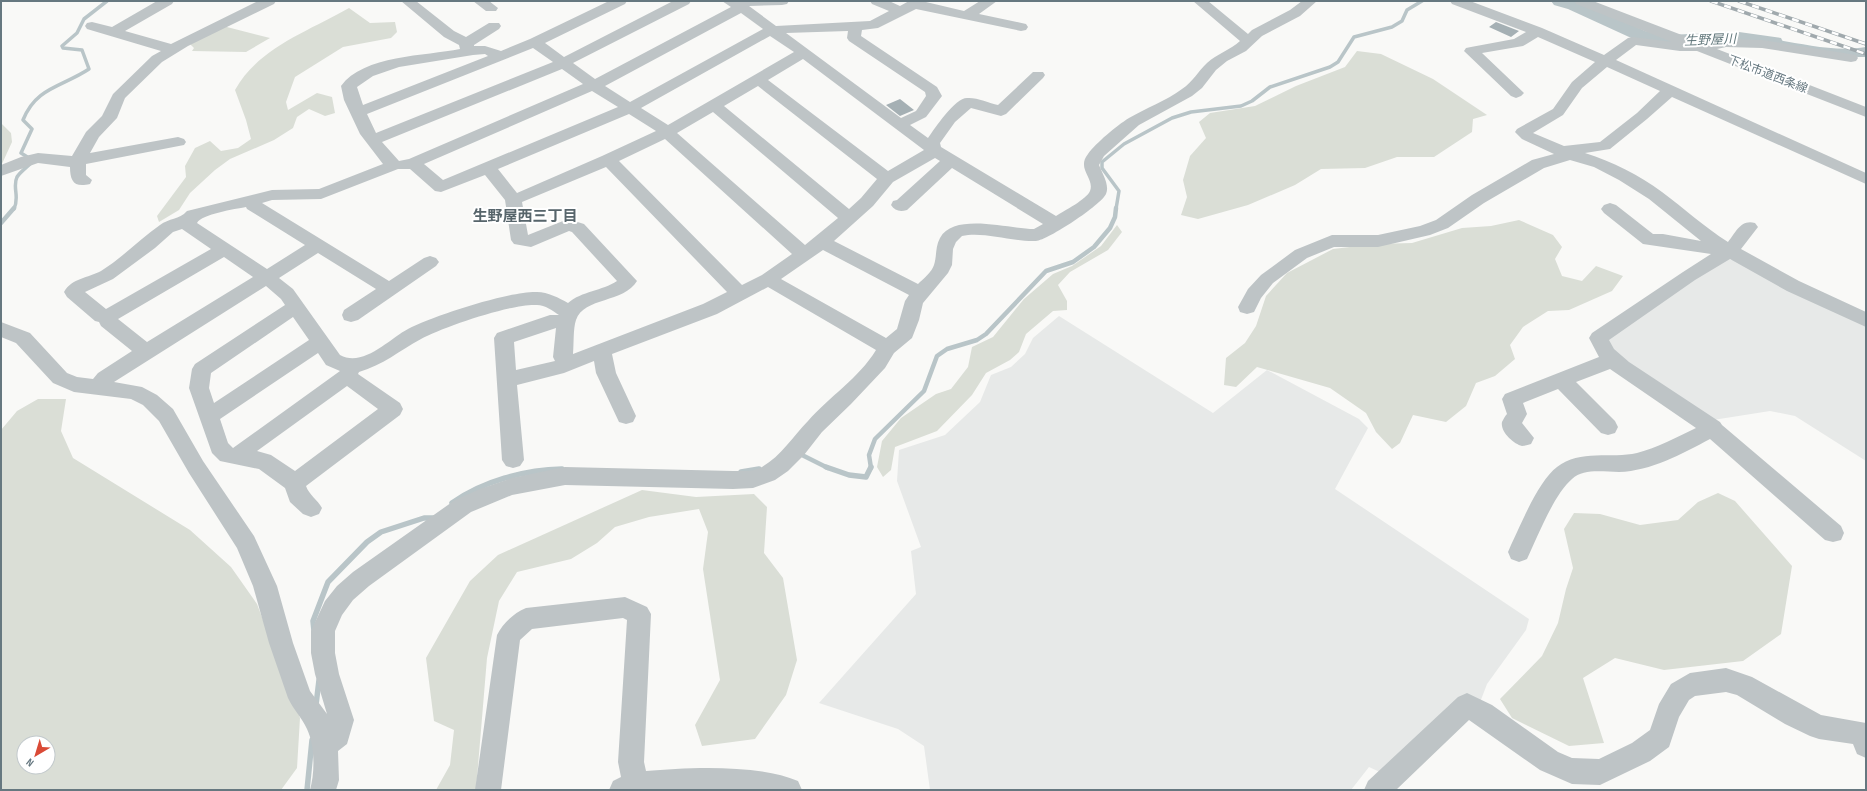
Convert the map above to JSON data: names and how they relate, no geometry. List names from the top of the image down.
{
  "streets": {
    "street": ["下松市道西条線"]
  },
  "districts": ["生野屋西三丁目"],
  "water": ["生野屋川"],
  "north": "bottom left"
}
